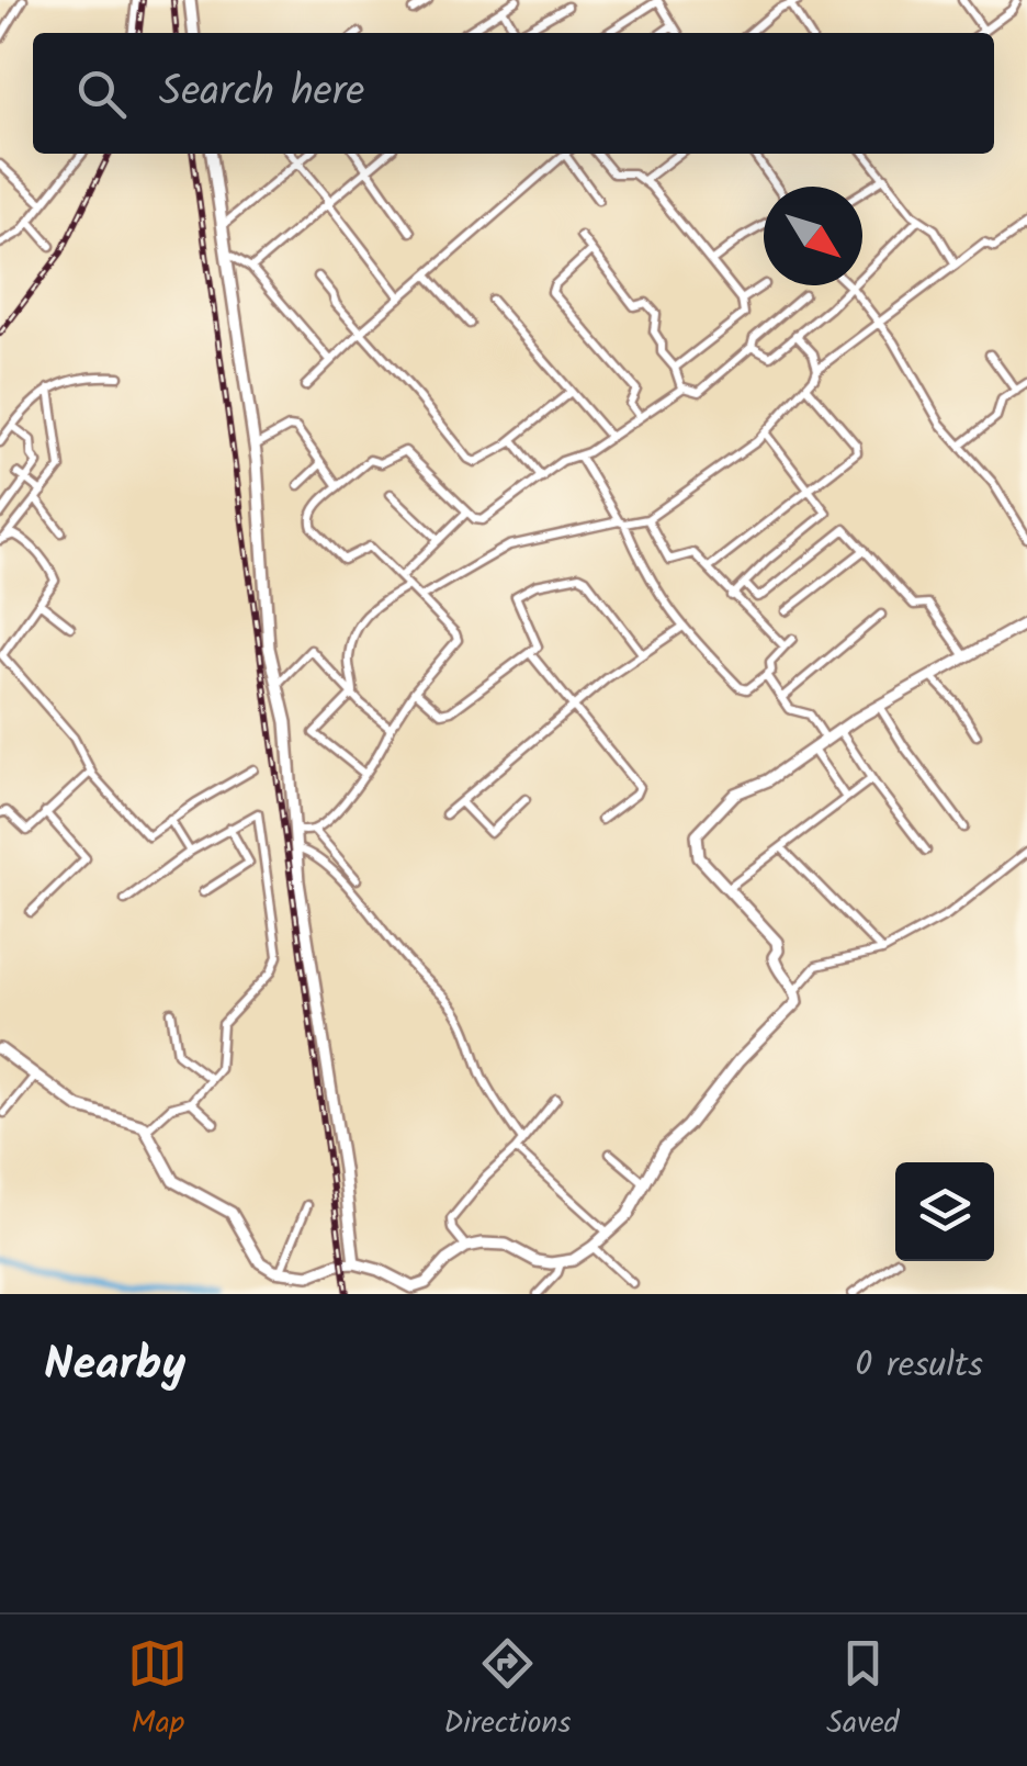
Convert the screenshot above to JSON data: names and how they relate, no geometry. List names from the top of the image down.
{
  "north": "bottom right",
  "page": {
    "search": "Search here",
    "heading": ["Nearby", "0 results"],
    "nav": ["Map", "Directions", "Saved"]
  }
}
